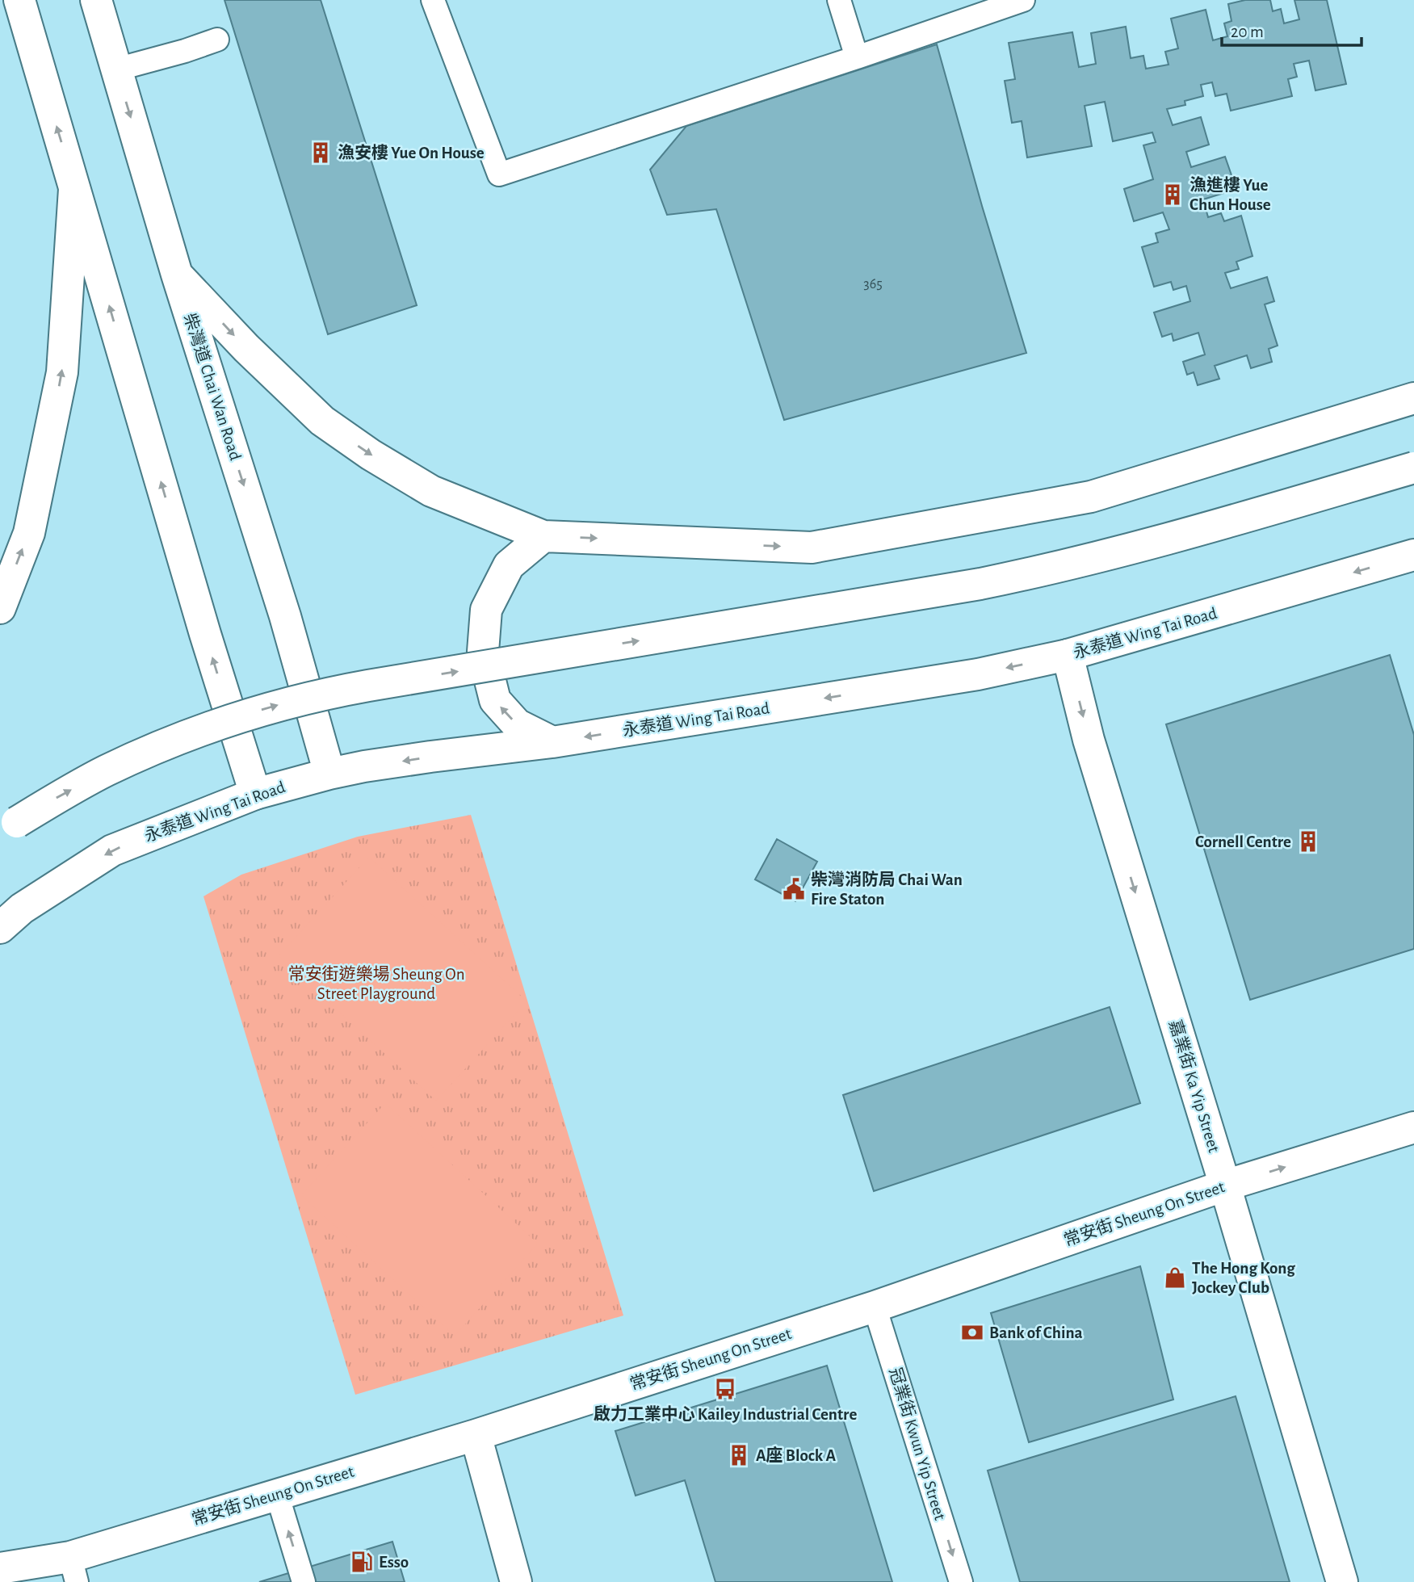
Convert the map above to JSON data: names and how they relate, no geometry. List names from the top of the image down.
{
  "streets": {
    "main road": [
      "柴灣道 Chai Wan Road",
      "永泰道 Wing Tai Road",
      "嘉業街 Ka Yip Street",
      "常安街 Sheung On Street"
    ],
    "lane": ["冠業街 Kwun Yip Street"]
  },
  "crossings": [
    ["柴灣道 Chai Wan Road", "永泰道 Wing Tai Road"],
    ["永泰道 Wing Tai Road", "嘉業街 Ka Yip Street"],
    ["嘉業街 Ka Yip Street", "常安街 Sheung On Street"],
    ["常安街 Sheung On Street", "冠業街 Kwun Yip Street"]
  ],
  "one_way": ["嘉業街 Ka Yip Street", "冠業街 Kwun Yip Street"],
  "parks": ["常安街遊樂場 Sheung On Street Playground"],
  "places": {
    "building": [
      "漁安樓 Yue On House",
      "漁進樓 Yue Chun House",
      "Cornell Centre",
      "A座 Block A"
    ],
    "public building": ["柴灣消防局 Chai Wan Fire Staton"],
    "shop": ["The Hong Kong Jockey Club"],
    "bank": ["Bank of China"],
    "bus stop": ["啟力工業中心 Kailey Industrial Centre"],
    "fuel station": ["Esso"]
  },
  "house_numbers": ["365"],
  "scale_bar": "20 m"
}
